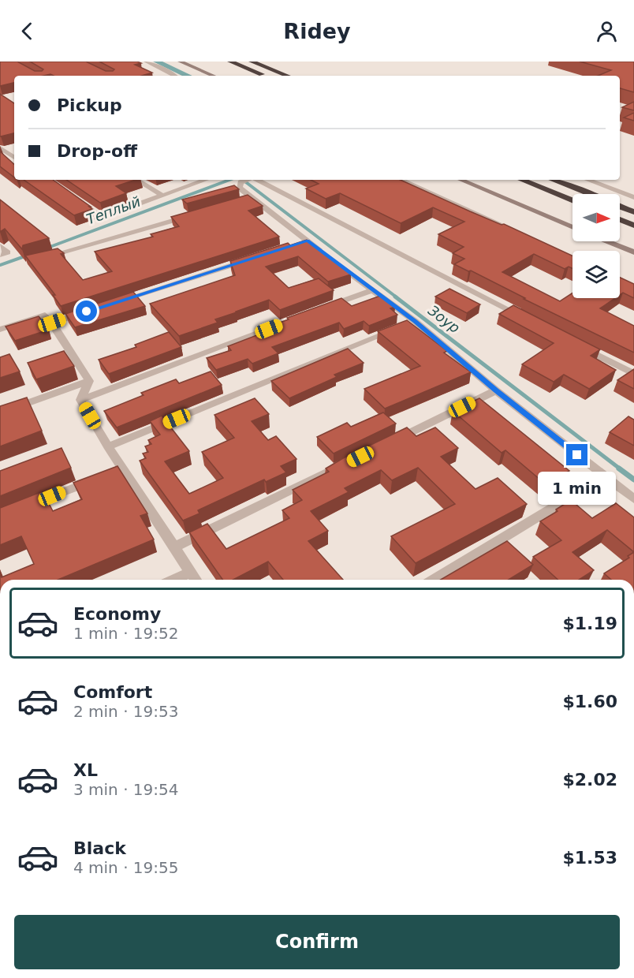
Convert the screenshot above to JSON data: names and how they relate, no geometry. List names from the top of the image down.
{
  "water": ["Теплый", "Зоур"],
  "north": "right",
  "page": {
    "header": "Ridey",
    "banner": ["Pickup", "Drop-off"],
    "bubble": "1 min",
    "list": [
      {
        "name": "Economy",
        "note": "1 min · 19:52",
        "value": "$1.19"
      },
      {
        "name": "Comfort",
        "note": "2 min · 19:53",
        "value": "$1.60"
      },
      {
        "name": "XL",
        "note": "3 min · 19:54",
        "value": "$2.02"
      },
      {
        "name": "Black",
        "note": "4 min · 19:55",
        "value": "$1.53"
      }
    ],
    "buttons": "Confirm"
  }
}
